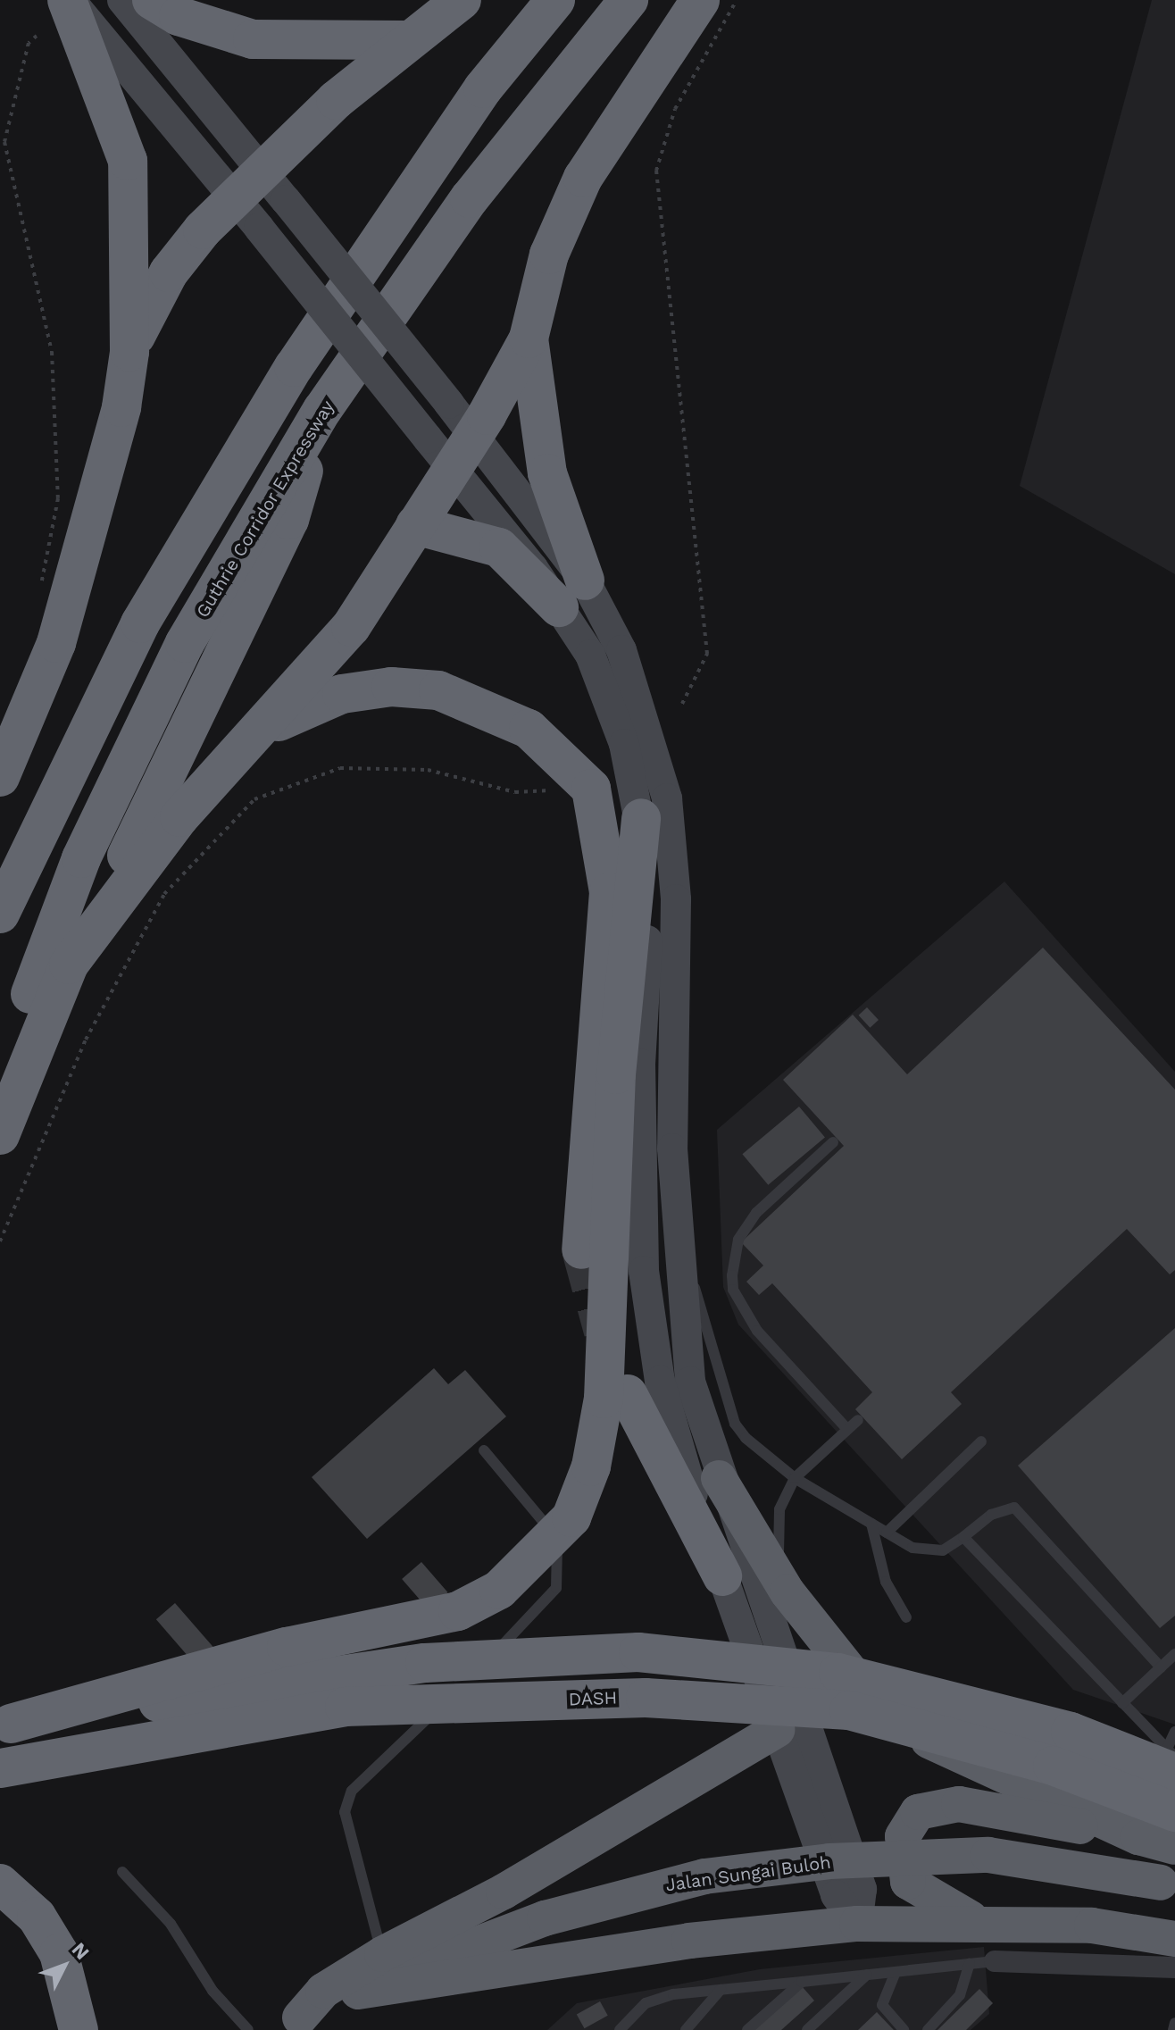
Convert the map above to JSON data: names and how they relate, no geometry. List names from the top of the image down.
{
  "streets": {
    "highway": ["Guthrie Corridor Expressway", "DASH", "Jalan Sungai Buloh"]
  },
  "north": "top right"
}
